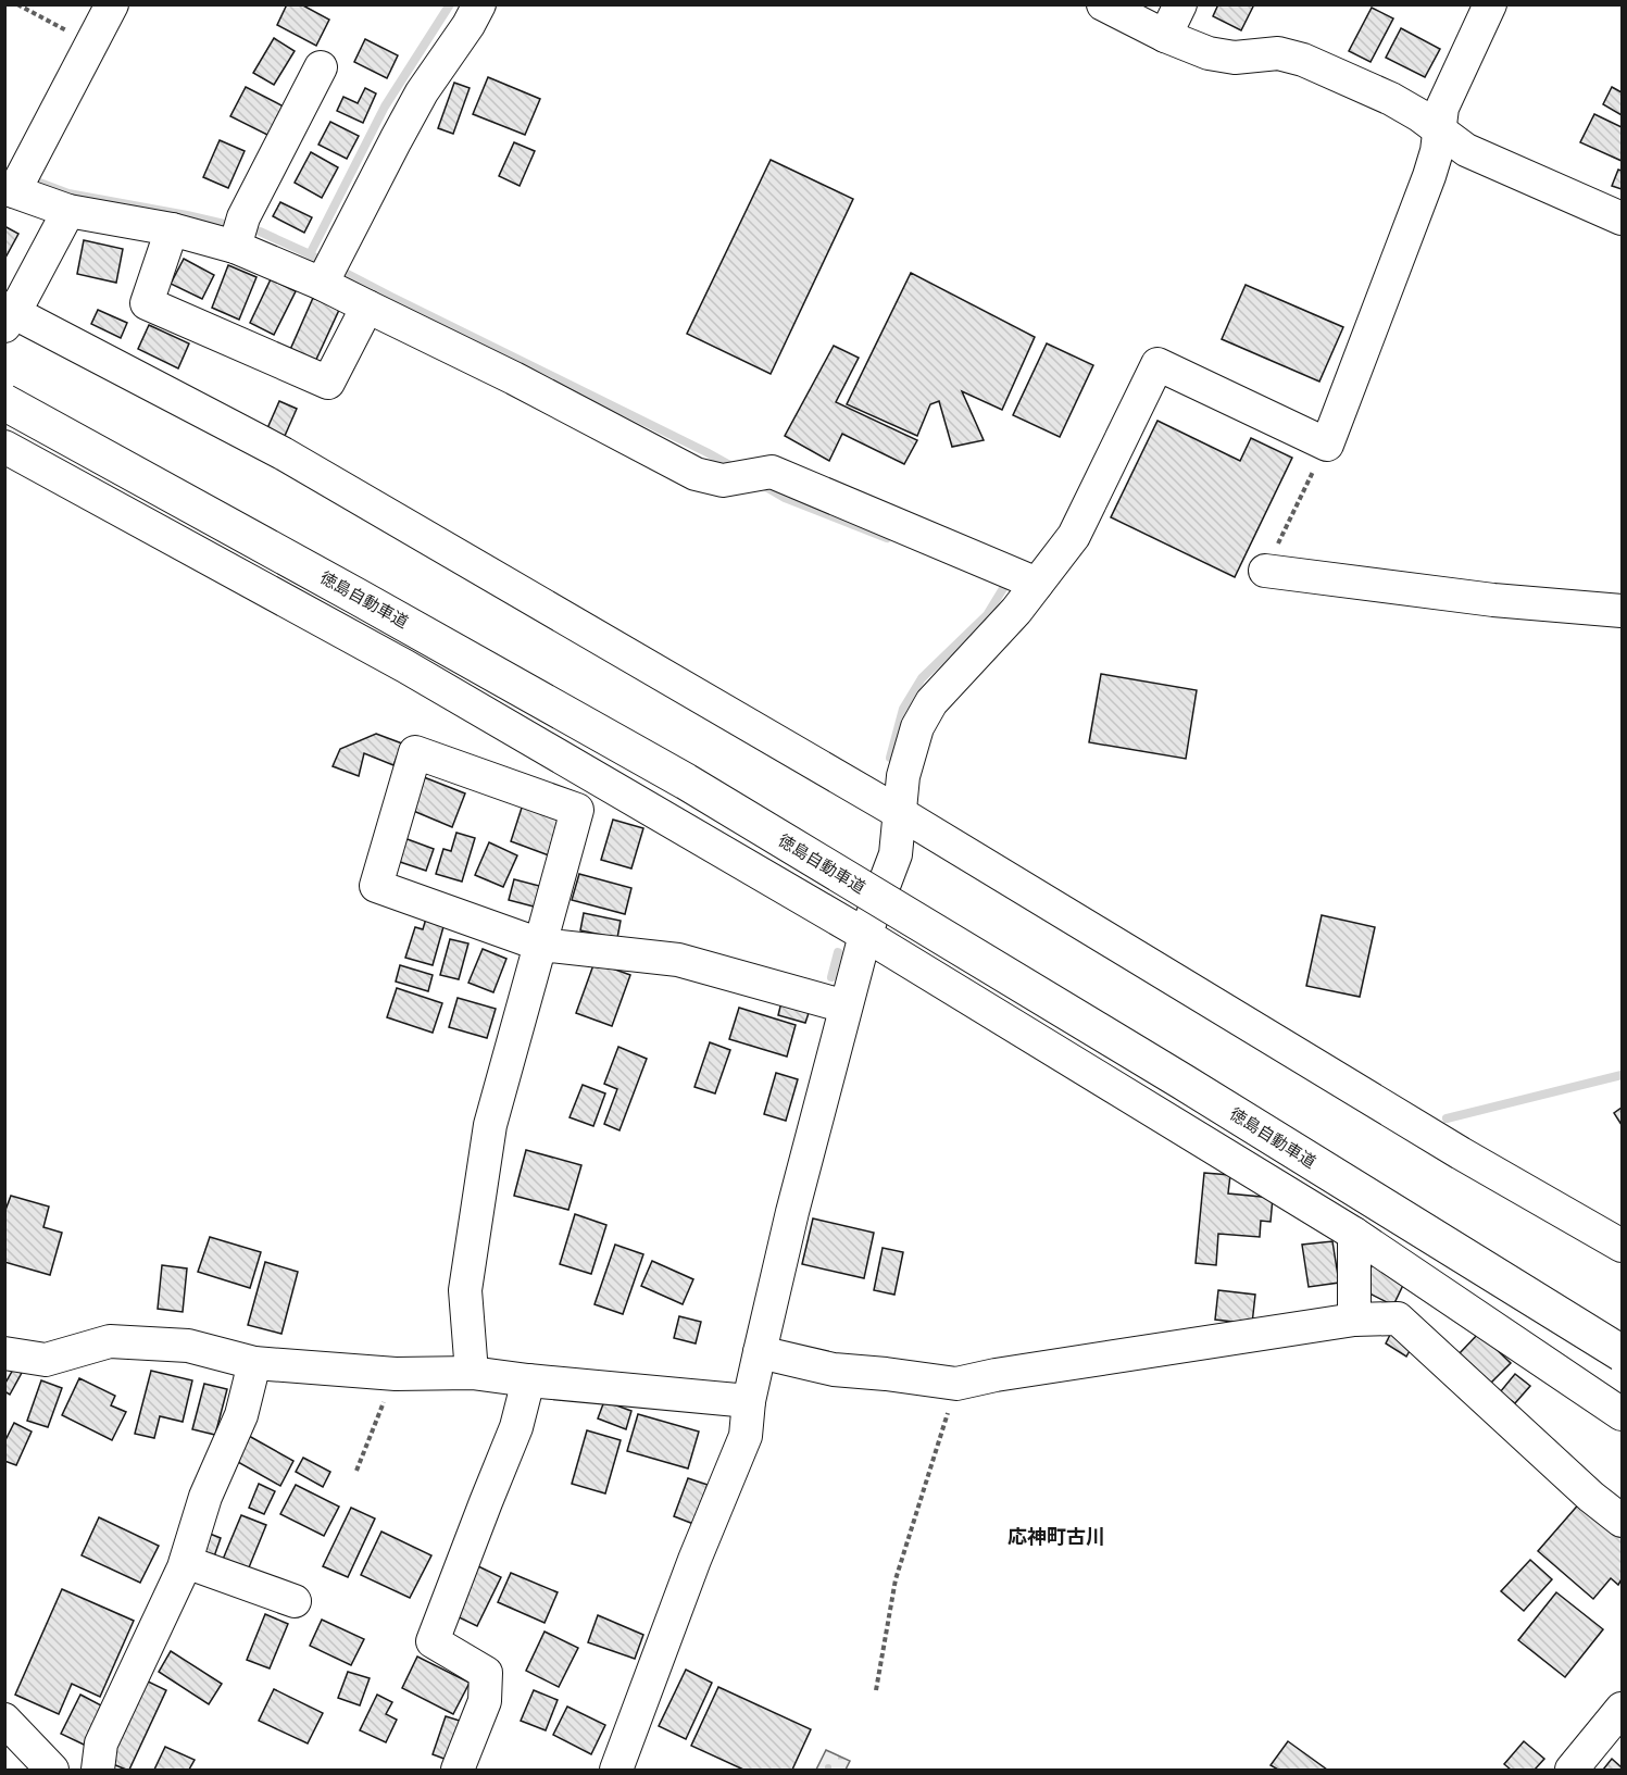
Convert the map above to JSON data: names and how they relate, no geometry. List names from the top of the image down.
{
  "streets": {
    "highway": ["徳島自動車道"]
  },
  "districts": ["応神町古川"]
}
